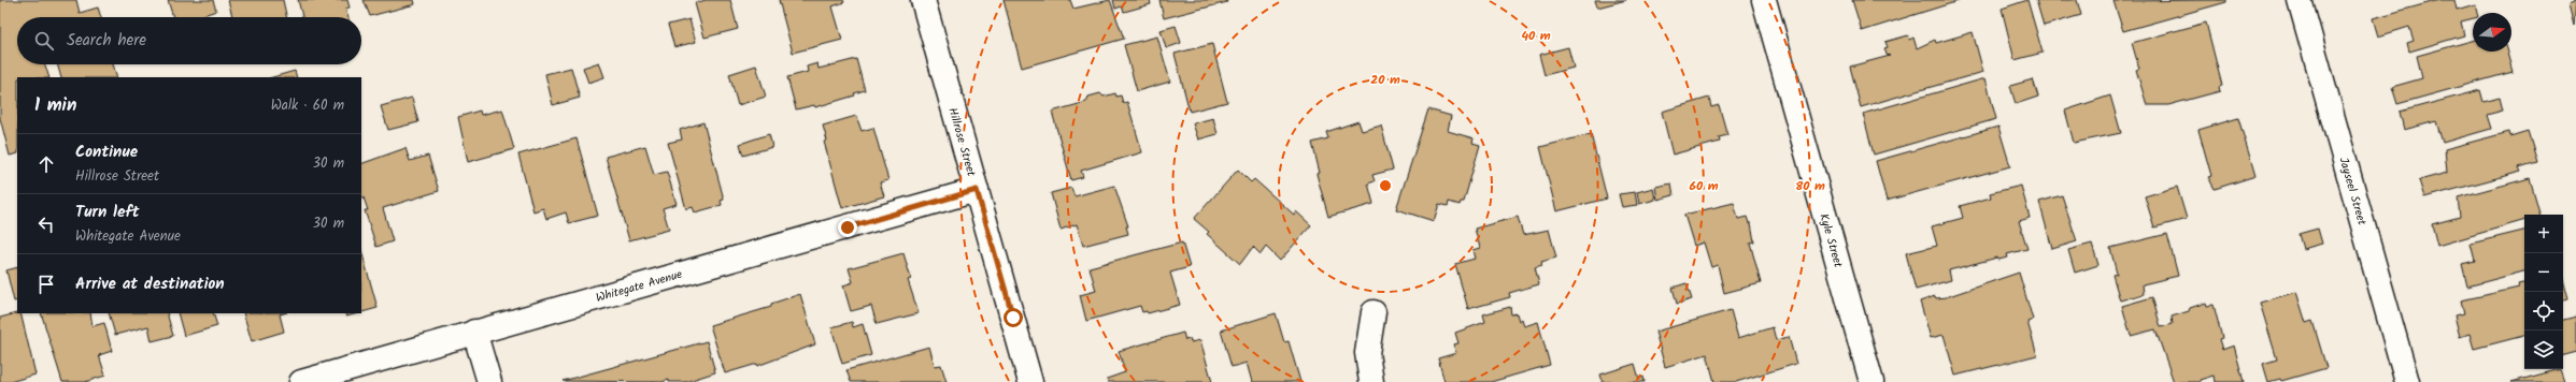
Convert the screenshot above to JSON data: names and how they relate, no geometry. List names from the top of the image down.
{
  "streets": {
    "street": [
      "Hillrose Street",
      "Jayseel Street",
      "Kyle Street",
      "Whitegate Avenue"
    ]
  },
  "crossings": [
    ["Hillrose Street", "Whitegate Avenue"]
  ],
  "north": "right",
  "page": {
    "search": "Search here",
    "heading": ["1 min", "Walk · 60 m"],
    "list": [
      ["Continue", "Hillrose Street", "30 m"],
      ["Turn left", "Whitegate Avenue", "30 m"],
      "Arrive at destination"
    ],
    "map_buttons": ["+", "−"]
  },
  "rings": [
    "40 m",
    "20 m",
    "60 m",
    "80 m"
  ]
}
